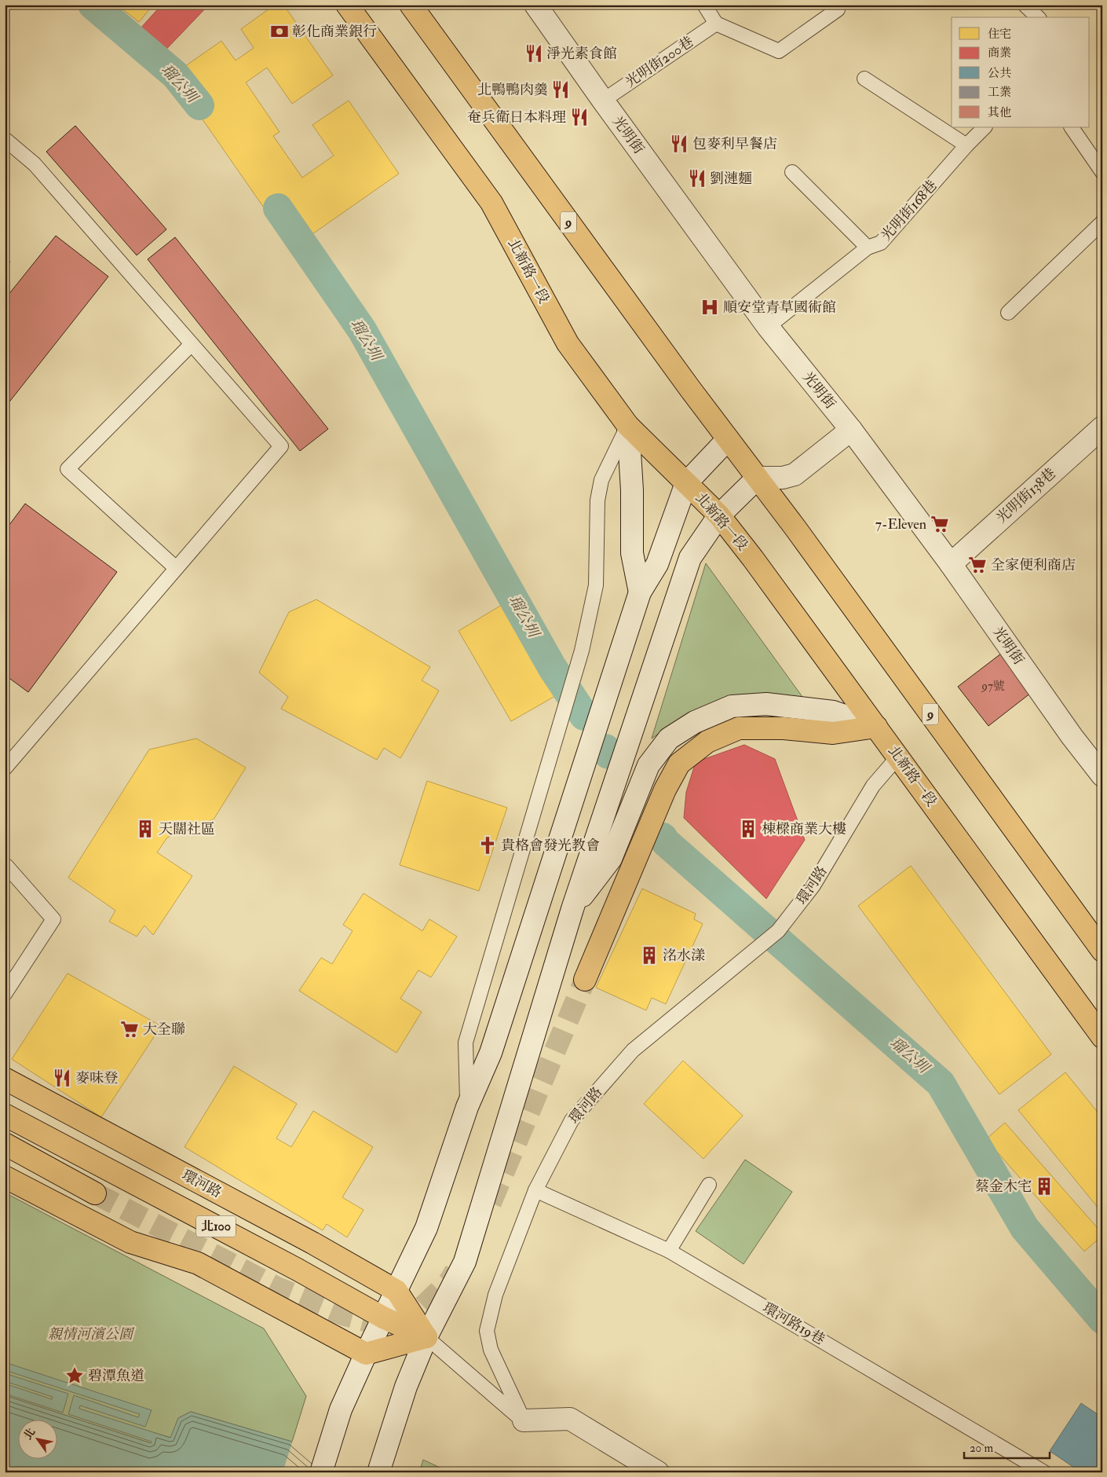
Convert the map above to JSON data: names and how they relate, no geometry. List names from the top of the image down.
{
  "streets": {
    "main road": [
      "光明街",
      "9",
      "北新路一段",
      "光明街138巷",
      "環河路",
      "北100"
    ],
    "lane": ["光明街200巷", "光明街168巷", "環河路19巷"]
  },
  "crossings": [
    ["光明街200巷", "光明街"],
    ["光明街", "光明街168巷"],
    ["光明街", "光明街138巷"],
    ["北新路一段", "環河路"],
    ["環河路", "環河路19巷"]
  ],
  "water": ["瑠公圳"],
  "parks": ["親情河濱公園"],
  "places": {
    "bank": ["彰化商業銀行"],
    "restaurant": [
      "淨光素食館",
      "北鴨鴨肉羹",
      "奄兵衛日本料理",
      "包麥利早餐店",
      "劉漣麵",
      "麥味登"
    ],
    "hospital": ["順安堂青草國術館"],
    "supermarket": ["7-Eleven", "全家便利商店", "大全聯"],
    "building": [
      "天闊社區",
      "棟樑商業大樓",
      "洺水漾",
      "蔡金木宅"
    ],
    "church": ["貴格會發光教會"],
    "place": ["碧潭魚道"]
  },
  "house_numbers": ["97號"],
  "legend": [
    "住宅",
    "商業",
    "公共",
    "工業",
    "其他"
  ],
  "scale_bar": "20 m",
  "north": "top left"
}
